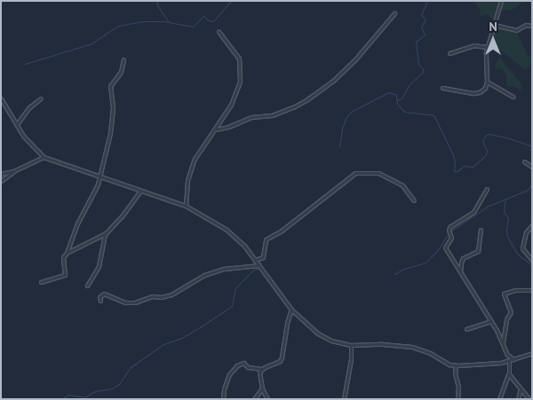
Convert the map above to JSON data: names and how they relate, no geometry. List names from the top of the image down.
{
  "north": "top"
}
